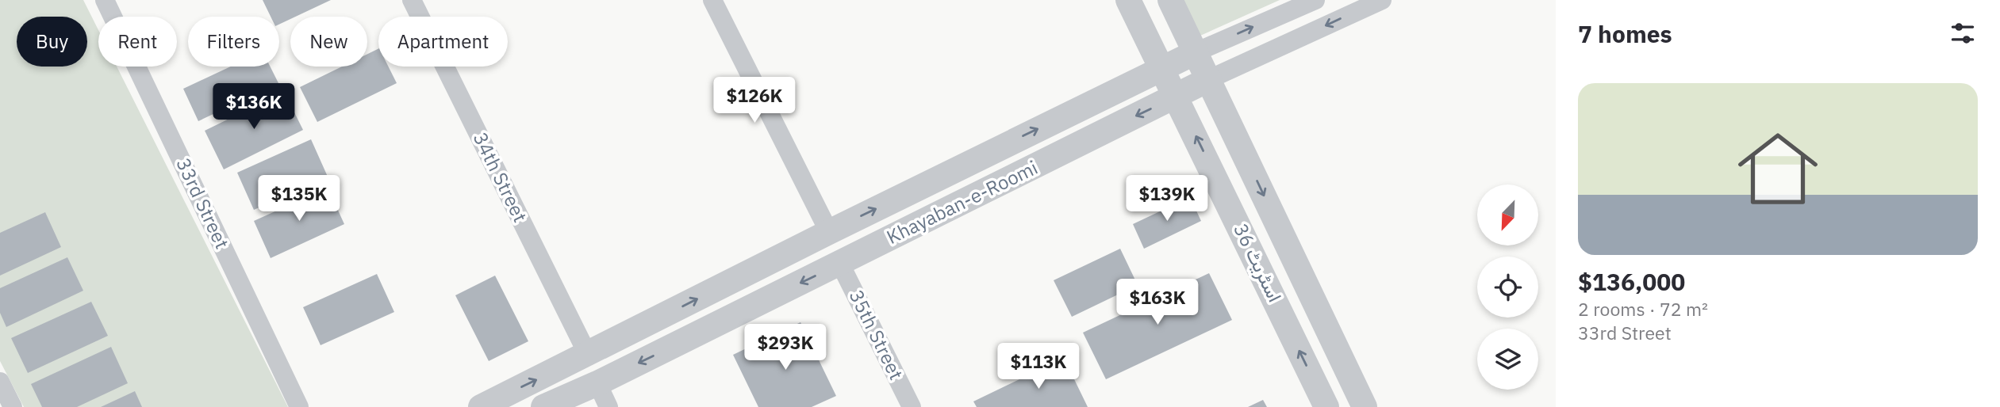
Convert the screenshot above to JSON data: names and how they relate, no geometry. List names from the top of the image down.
{
  "streets": {
    "street": [
      "34th Street",
      "Khayaban-e-Roomi",
      "33rd Street",
      "اسٹریٹ 36",
      "35th Street"
    ]
  },
  "crossings": [
    ["34th Street", "Khayaban-e-Roomi"],
    ["Khayaban-e-Roomi", "اسٹریٹ 36"],
    ["Khayaban-e-Roomi", "35th Street"]
  ],
  "north": "bottom left",
  "page": {
    "heading": "7 homes",
    "chip": [
      "Buy",
      "Rent",
      "Filters",
      "New",
      "Apartment"
    ],
    "list": [
      {
        "name": "$136,000",
        "note": "2 rooms · 72 m² · 33rd Street"
      }
    ],
    "price": [
      "$126K",
      "$136K",
      "$135K",
      "$139K",
      "$163K",
      "$293K",
      "$113K"
    ]
  }
}
